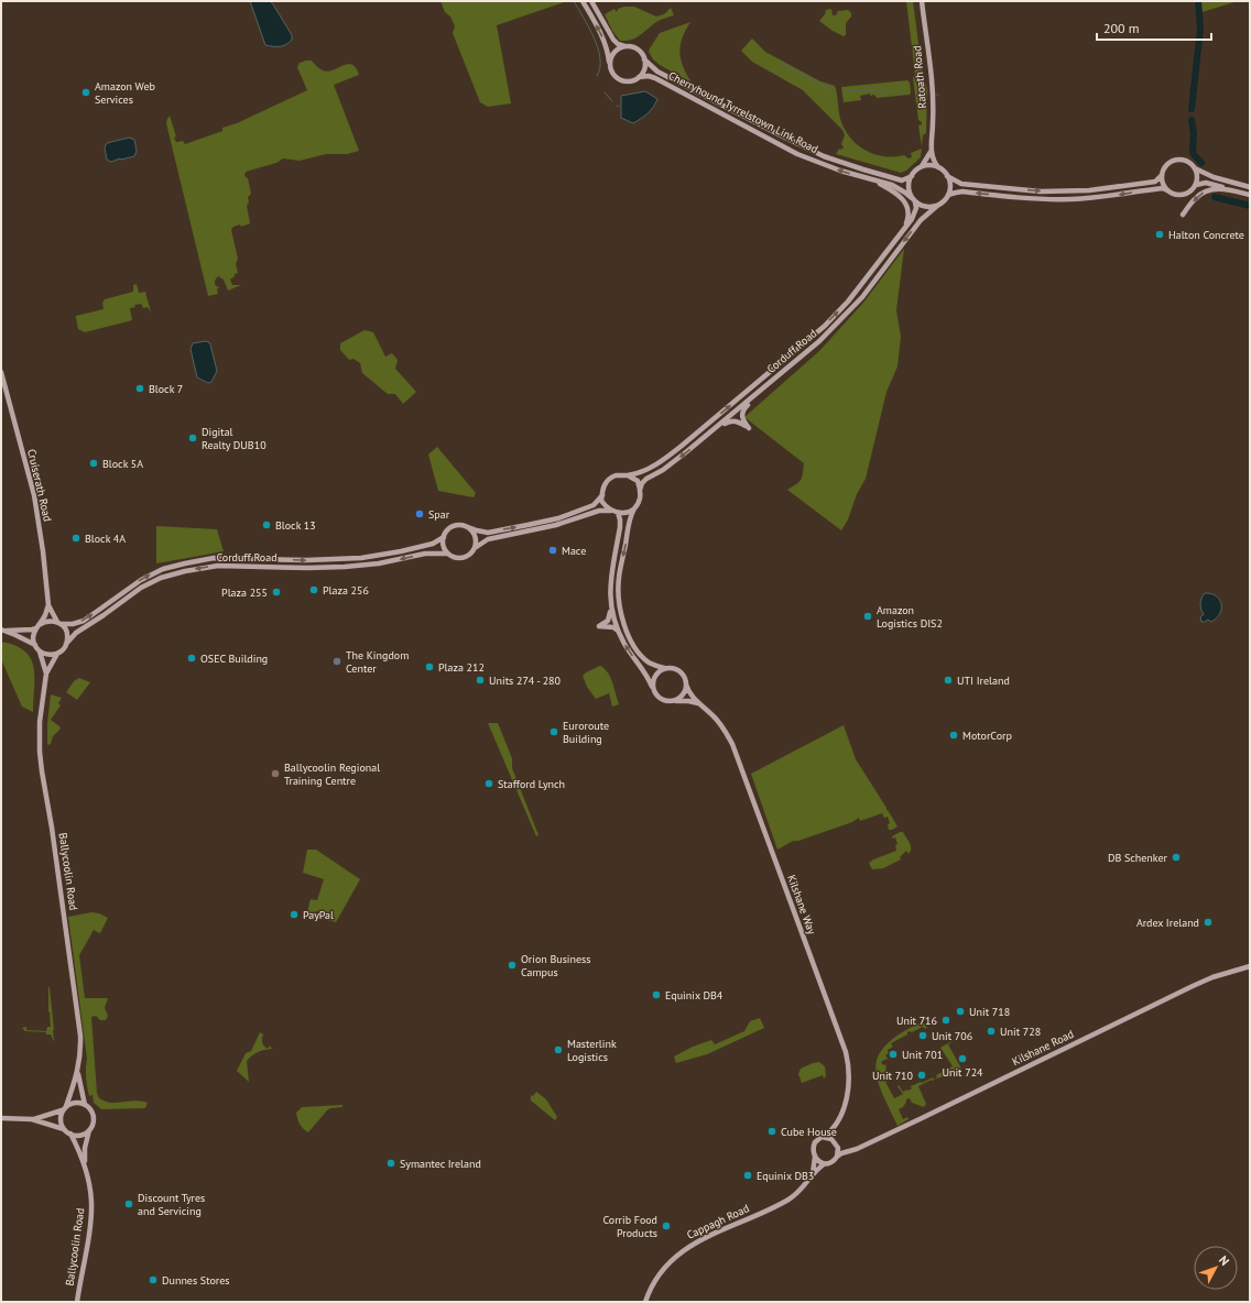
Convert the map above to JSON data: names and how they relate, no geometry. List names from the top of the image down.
{
  "streets": {
    "street": [
      "Ratoath Road",
      "Cherryhound Tyrrelstown Link Road",
      "Corduff Road",
      "Cruiserath Road",
      "Ballycoolin Road",
      "Kilshane Way",
      "Kilshane Road",
      "Cappagh Road"
    ]
  },
  "crossings": [
    ["Ratoath Road", "Cherryhound Tyrrelstown Link Road"],
    ["Ratoath Road", "Corduff Road"],
    ["Cherryhound Tyrrelstown Link Road", "Corduff Road"],
    ["Corduff Road", "Cruiserath Road"],
    ["Corduff Road", "Ballycoolin Road"],
    ["Cruiserath Road", "Ballycoolin Road"],
    ["Kilshane Way", "Kilshane Road"],
    ["Kilshane Way", "Cappagh Road"],
    ["Kilshane Road", "Cappagh Road"]
  ],
  "places": [
    "Amazon Web Services",
    "Halton Concrete",
    "Block 7",
    "Digital Realty DUB10",
    "Block 5A",
    "Spar",
    "Block 13",
    "Block 4A",
    "Mace",
    "Plaza 256",
    "Plaza 255",
    "Amazon Logistics DIS2",
    "OSEC Building",
    "The Kingdom Center",
    "Plaza 212",
    "Units 274 - 280",
    "UTI Ireland",
    "Euroroute Building",
    "MotorCorp",
    "Ballycoolin Regional Training Centre",
    "Stafford Lynch",
    "DB Schenker",
    "PayPal",
    "Ardex Ireland",
    "Orion Business Campus",
    "Equinix DB4",
    "Unit 718",
    "Unit 716",
    "Unit 728",
    "Unit 706",
    "Masterlink Logistics",
    "Unit 701",
    "Unit 724",
    "Unit 710",
    "Cube House",
    "Symantec Ireland",
    "Equinix DB3",
    "Discount Tyres and Servicing",
    "Corrib Food Products",
    "Dunnes Stores"
  ],
  "scale_bar": "200 m",
  "north": "top right"
}
